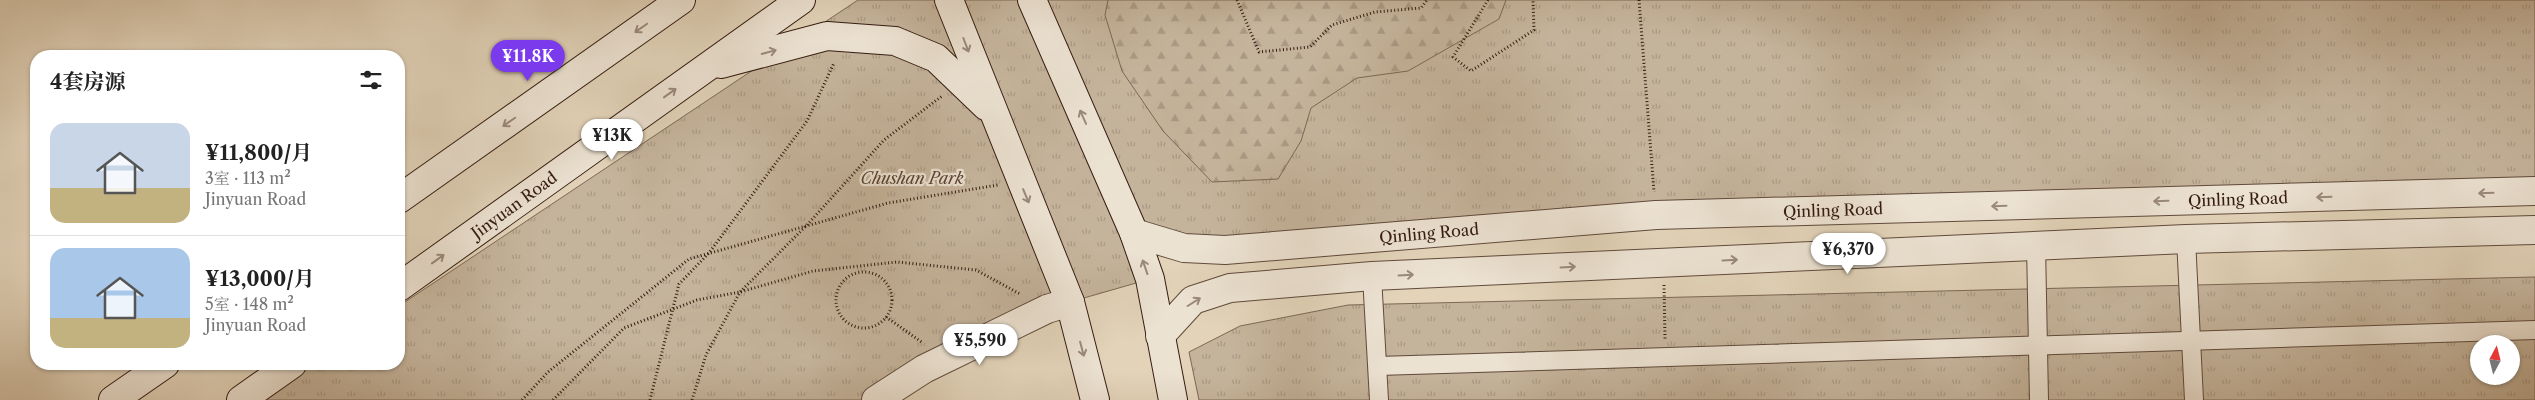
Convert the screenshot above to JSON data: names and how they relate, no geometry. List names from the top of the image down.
{
  "streets": {
    "street": ["Qinling Road", "Jinyuan Road"]
  },
  "parks": ["Chushan Park"],
  "north": "top",
  "page": {
    "price": [
      "¥11.8K",
      "¥13K",
      "¥6,370",
      "¥5,590"
    ],
    "heading": "4套房源",
    "list": [
      {
        "name": "¥11,800/月",
        "note": "3室 · 113 m² · Jinyuan Road"
      },
      {
        "name": "¥13,000/月",
        "note": "5室 · 148 m² · Jinyuan Road"
      }
    ]
  }
}
